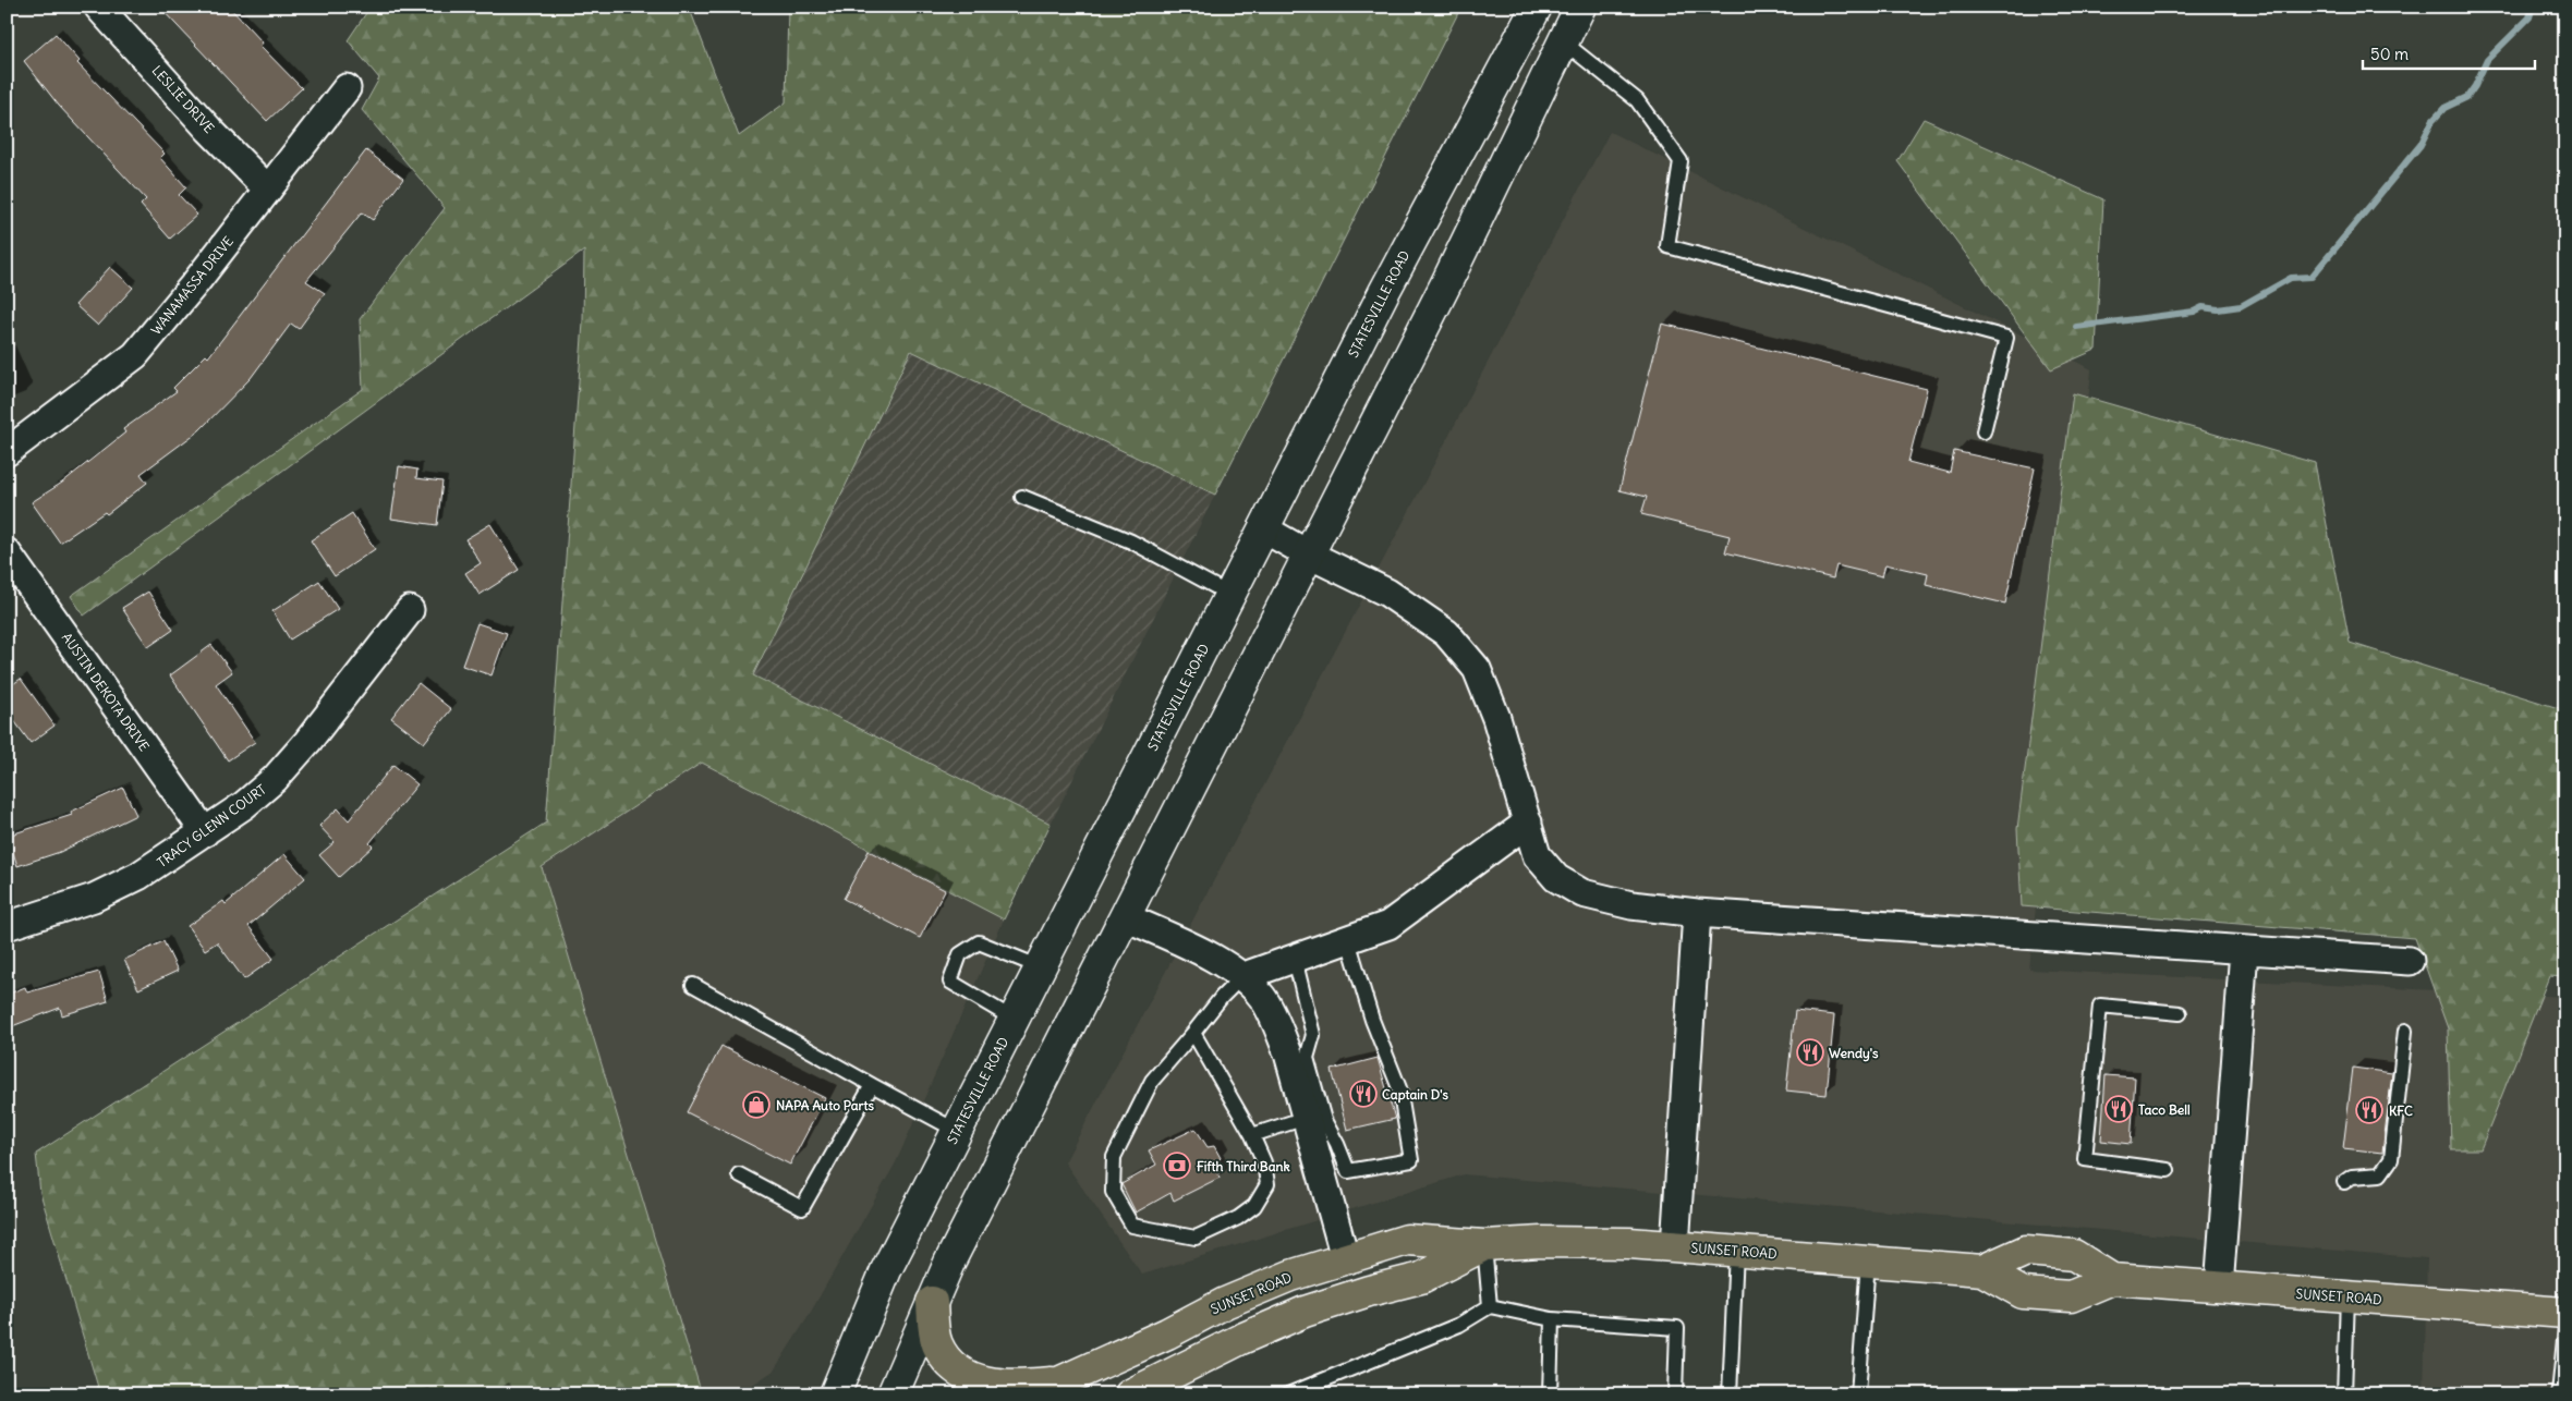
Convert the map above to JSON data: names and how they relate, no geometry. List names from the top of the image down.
{
  "streets": {
    "main road": ["STATESVILLE ROAD", "SUNSET ROAD"],
    "street": [
      "LESLIE DRIVE",
      "WANAMASSA DRIVE",
      "AUSTIN DEKOTA DRIVE",
      "TRACY GLENN COURT"
    ]
  },
  "crossings": [
    ["LESLIE DRIVE", "WANAMASSA DRIVE"],
    ["AUSTIN DEKOTA DRIVE", "TRACY GLENN COURT"]
  ],
  "places": {
    "restaurant": [
      "Wendy's",
      "Captain D's",
      "Taco Bell",
      "KFC"
    ],
    "shop": ["NAPA Auto Parts"],
    "bank": ["Fifth Third Bank"]
  },
  "scale_bar": "50 m"
}
